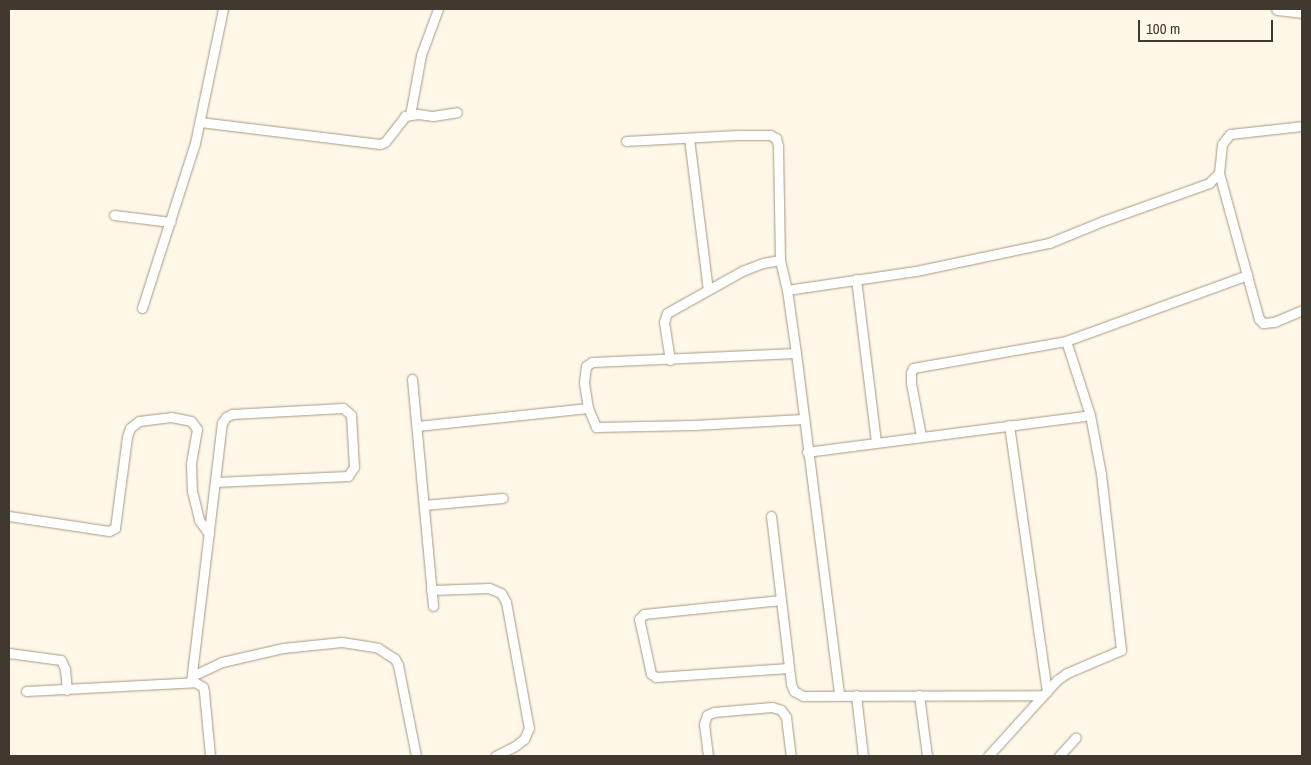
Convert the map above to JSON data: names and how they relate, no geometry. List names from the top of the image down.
{
  "scale_bar": "100 m"
}
